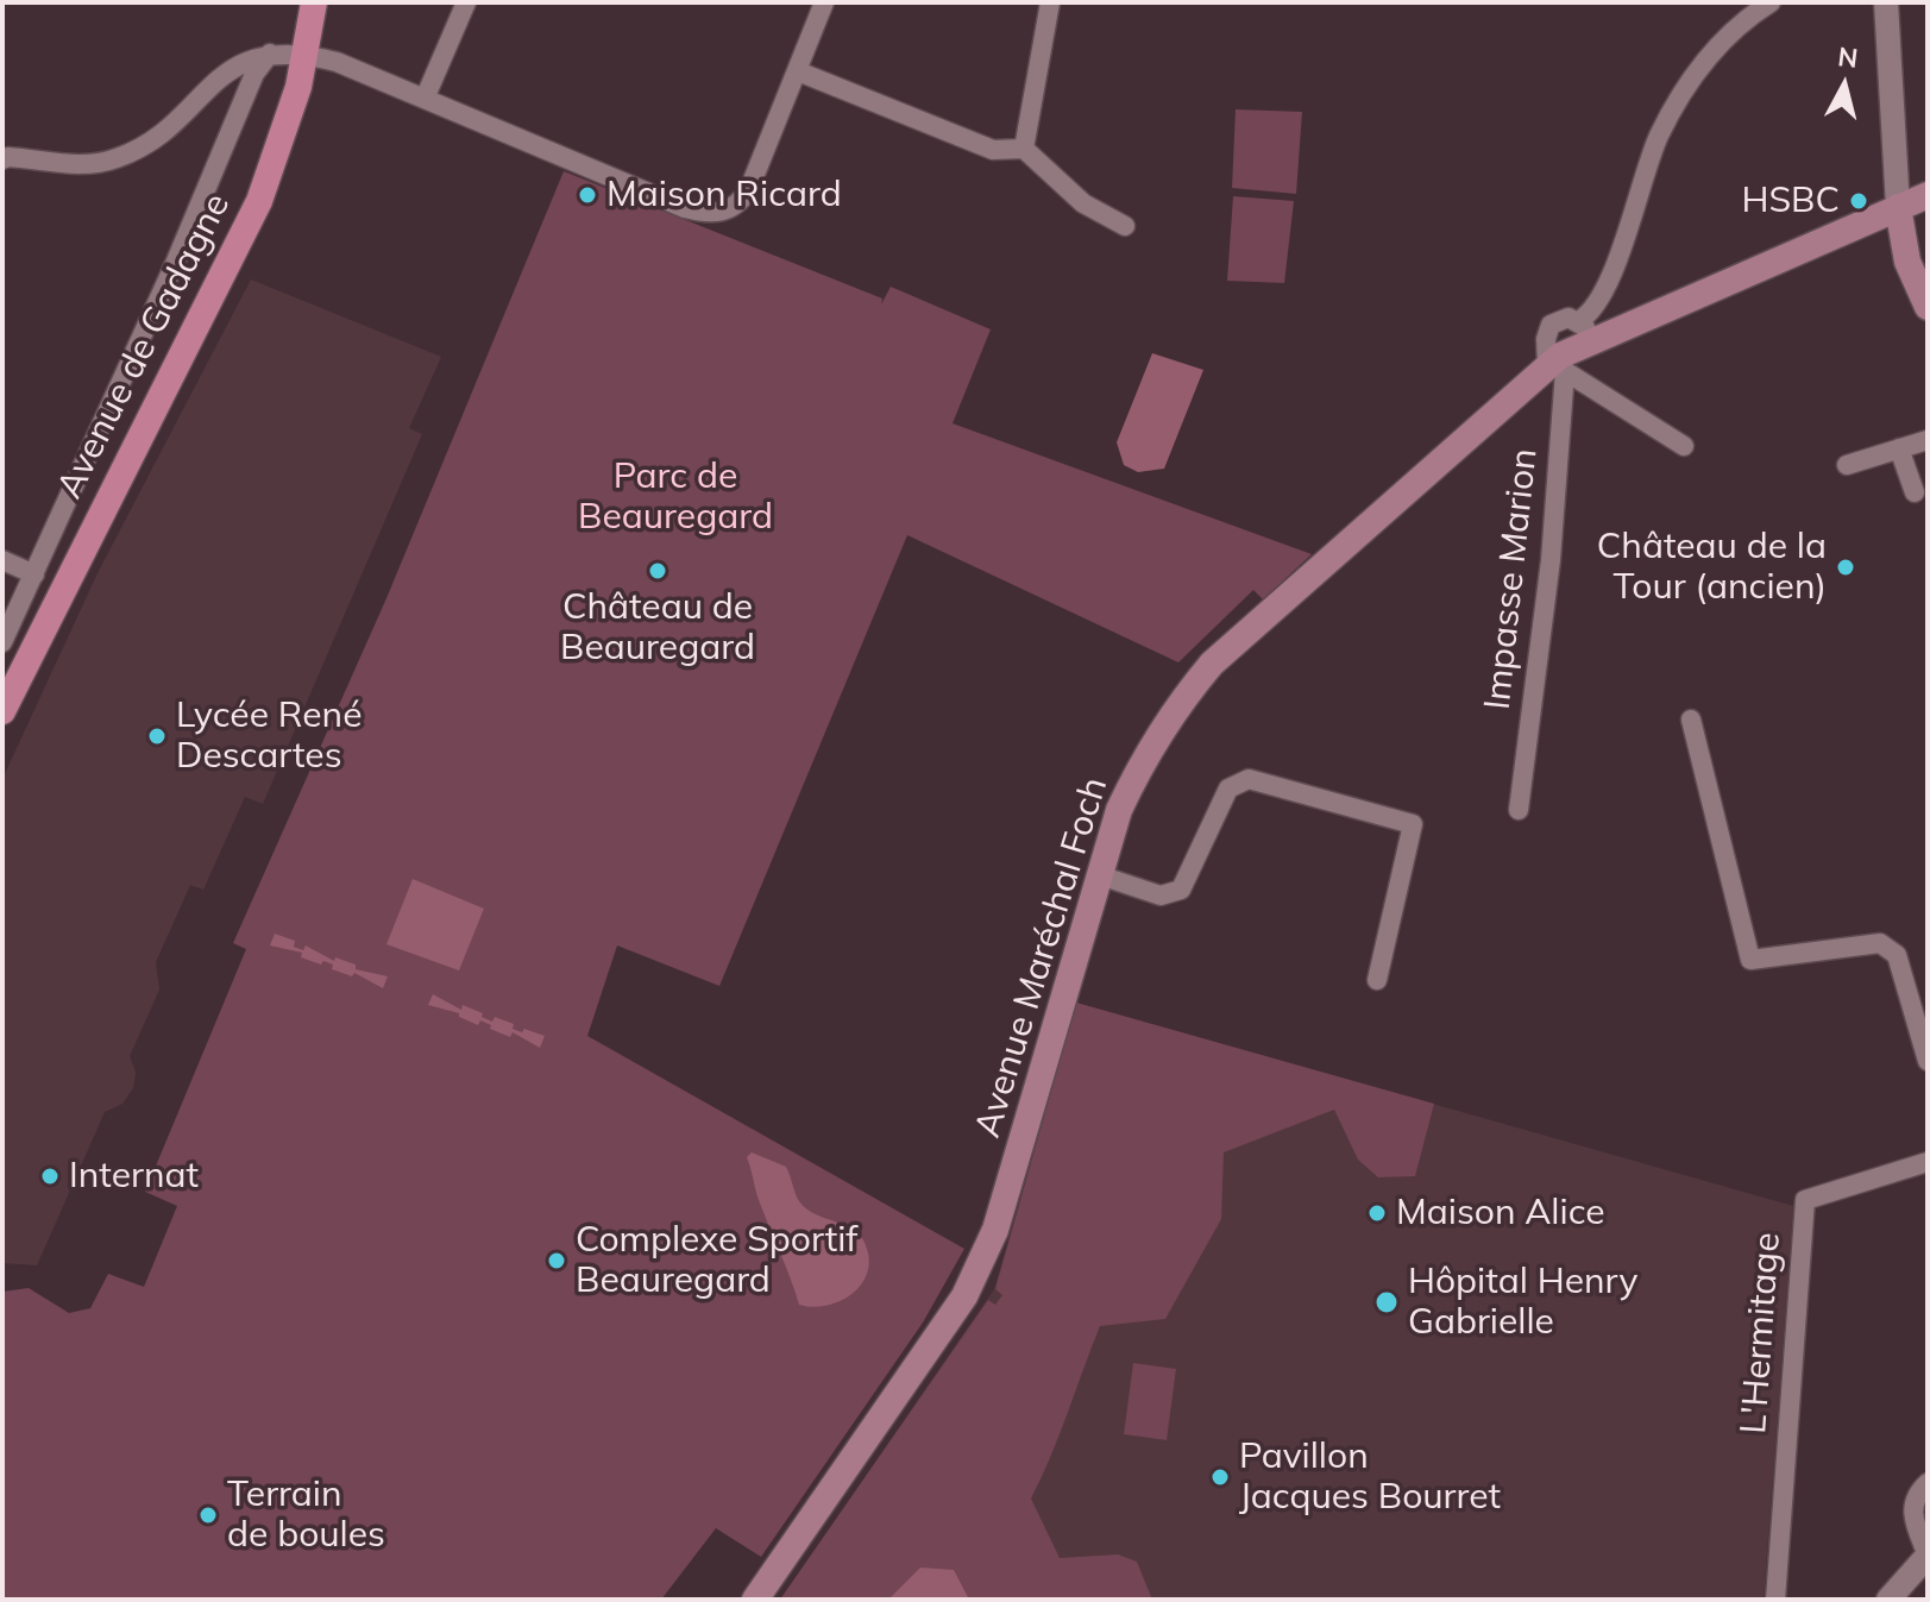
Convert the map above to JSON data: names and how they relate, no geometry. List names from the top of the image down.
{
  "streets": {
    "main road": ["Avenue de Gadagne", "Avenue Maréchal Foch"],
    "street": ["Impasse Marion", "L'Hermitage"]
  },
  "crossings": [
    ["Impasse Marion", "Avenue Maréchal Foch"]
  ],
  "parks": ["Parc de Beauregard"],
  "places": [
    "Maison Ricard",
    "HSBC",
    "Château de la Tour (ancien)",
    "Château de Beauregard",
    "Lycée René Descartes",
    "Internat",
    "Maison Alice",
    "Complexe Sportif Beauregard",
    "Hôpital Henry Gabrielle",
    "Pavillon Jacques Bourret",
    "Terrain de boules"
  ],
  "north": "top"
}
